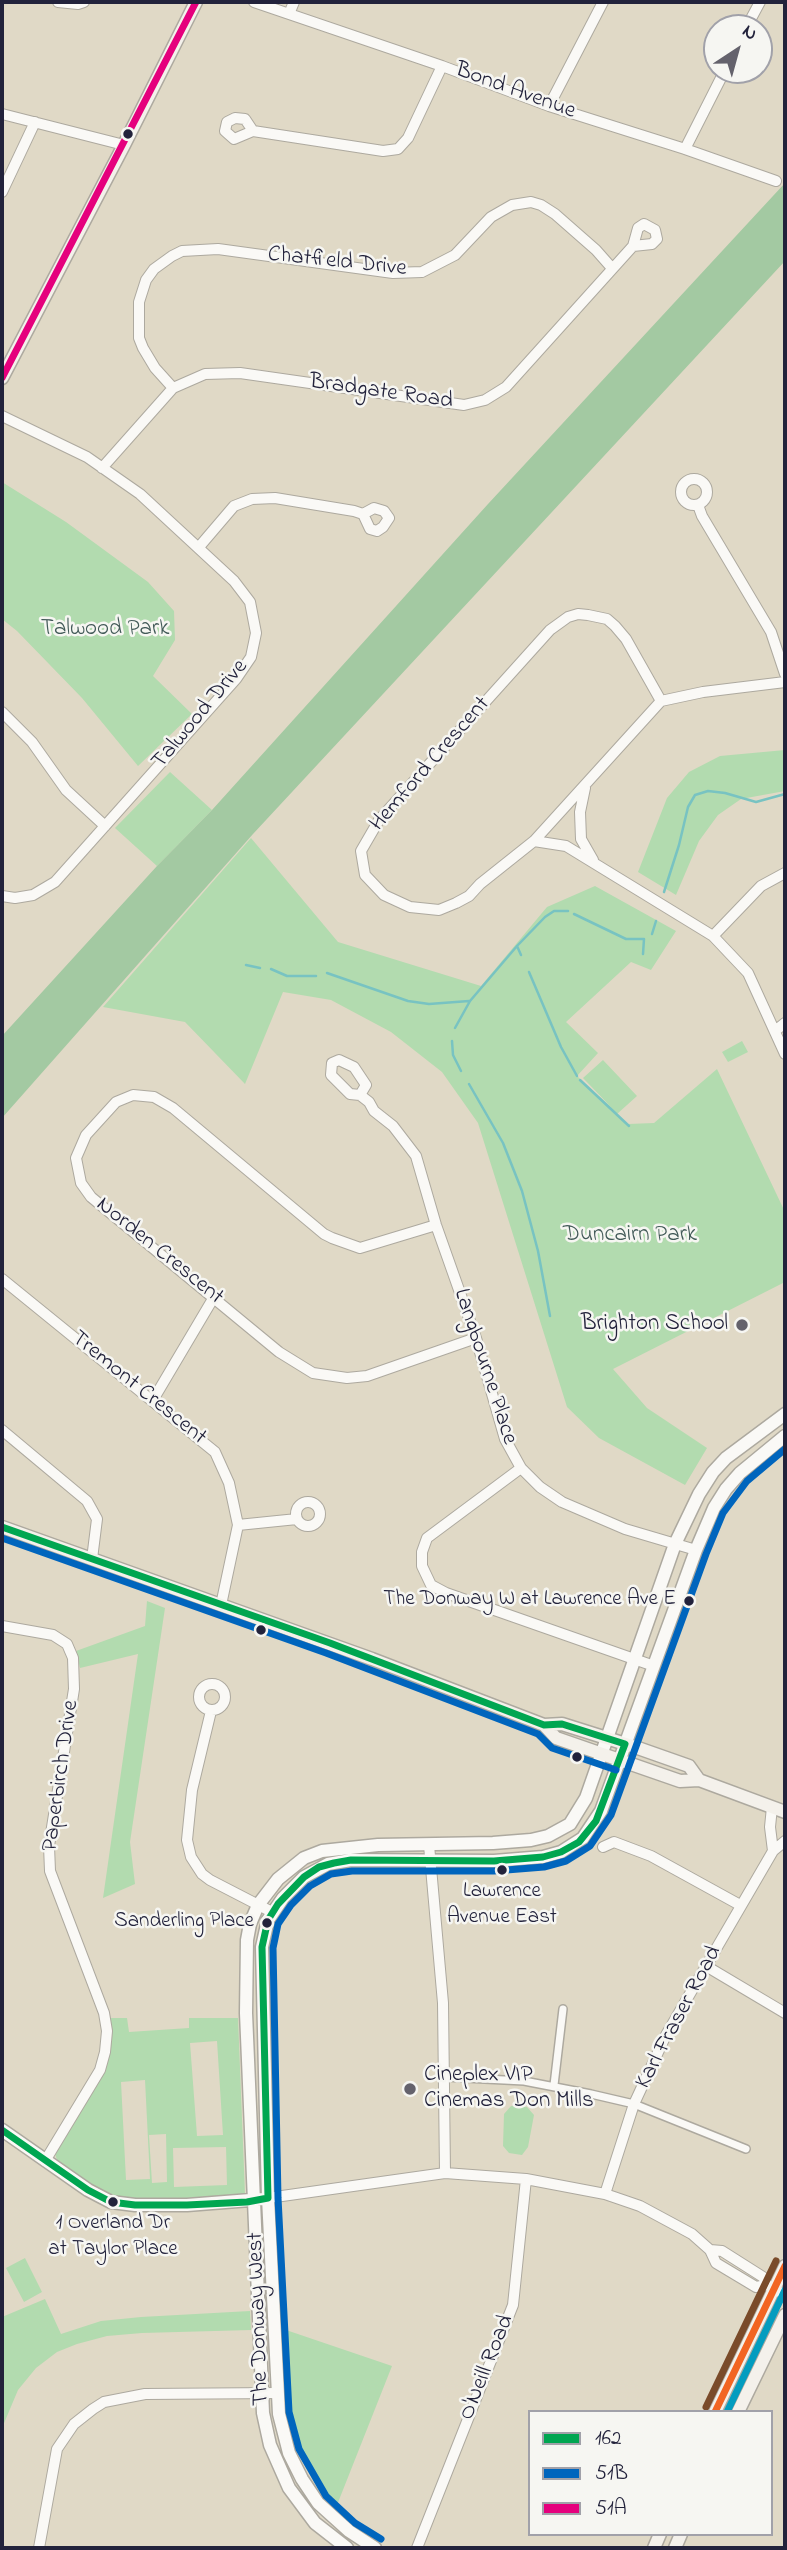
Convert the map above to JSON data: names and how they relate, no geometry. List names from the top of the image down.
{
  "streets": {
    "street": [
      "Bond Avenue",
      "Chatfield Drive",
      "Bradgate Road",
      "Talwood Drive",
      "Hemford Crescent",
      "Norden Crescent",
      "Langbourne Place",
      "Tremont Crescent",
      "Paperbirch Drive",
      "Karl Fraser Road",
      "The Donway West",
      "O'Neill Road"
    ]
  },
  "crossings": [
    ["Chatfield Drive", "Bradgate Road"],
    ["Bradgate Road", "Talwood Drive"],
    ["Norden Crescent", "Langbourne Place"],
    ["Langbourne Place", "The Donway West"]
  ],
  "parks": ["Talwood Park", "Duncairn Park"],
  "places": [
    "Brighton School",
    "The Donway W at Lawrence Ave E",
    "Lawrence Avenue East",
    "Sanderling Place",
    "Cineplex VIP Cinemas Don Mills",
    "1 Overland Dr at Taylor Place"
  ],
  "lines": ["transit line 51A", "transit line 51B", "transit line 162"],
  "legend": ["162", "51B", "51A"],
  "north": "top right"
}
